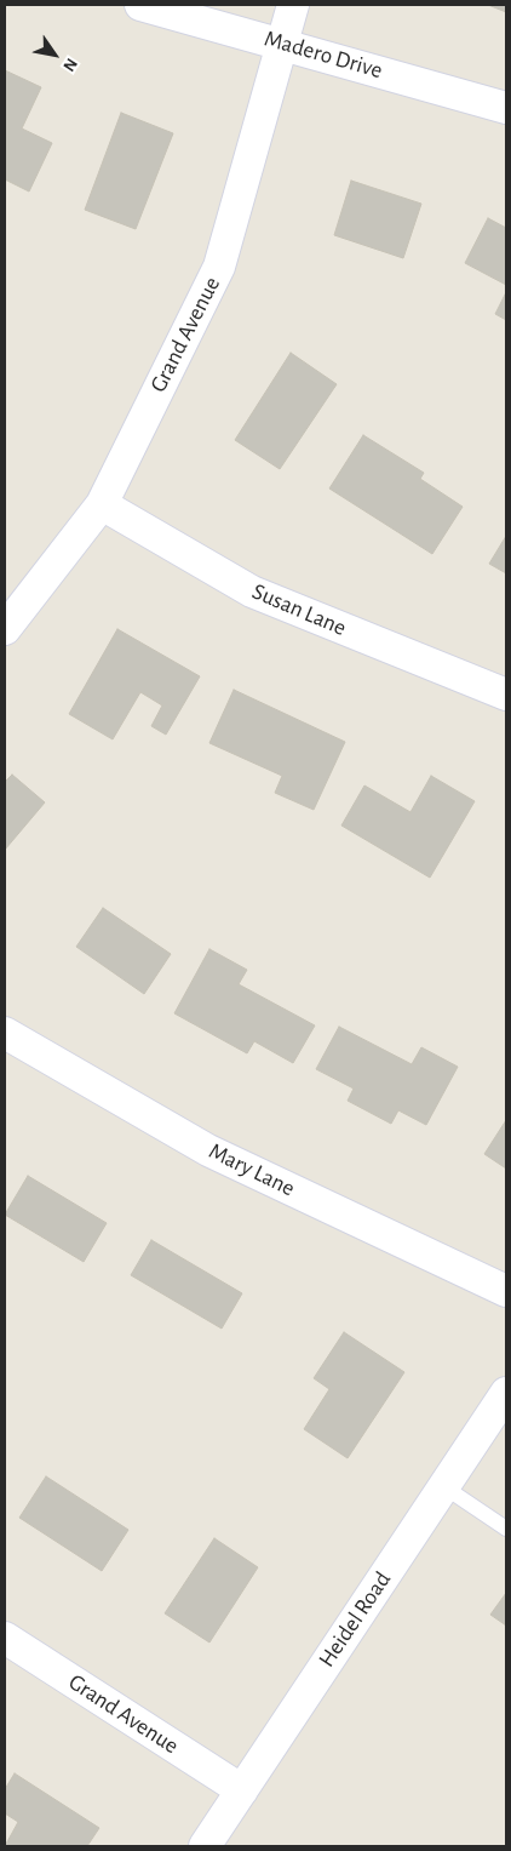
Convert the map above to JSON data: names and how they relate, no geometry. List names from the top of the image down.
{
  "streets": {
    "street": [
      "Madero Drive",
      "Grand Avenue",
      "Susan Lane",
      "Mary Lane",
      "Heidel Road"
    ]
  },
  "crossings": [
    ["Madero Drive", "Grand Avenue"],
    ["Grand Avenue", "Susan Lane"],
    ["Grand Avenue", "Heidel Road"]
  ],
  "north": "bottom right"
}
